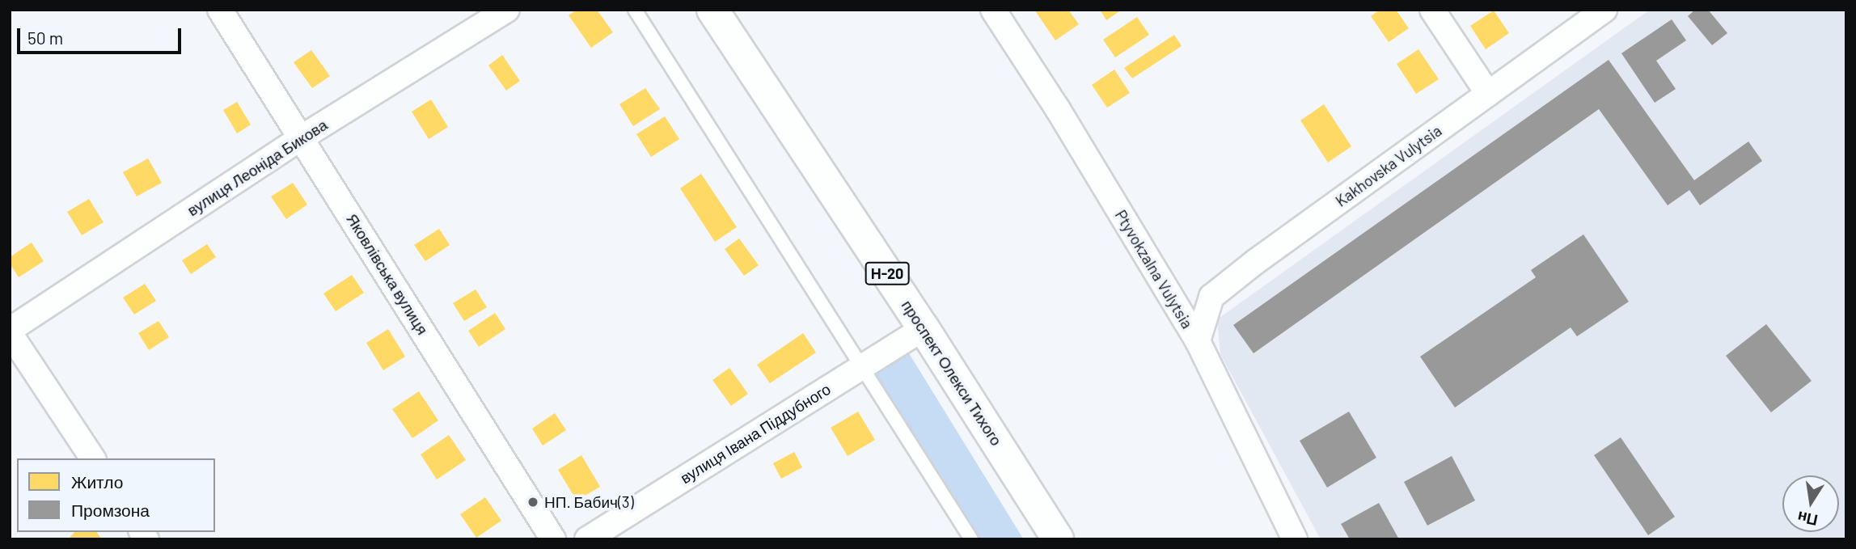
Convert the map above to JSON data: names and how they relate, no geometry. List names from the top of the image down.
{
  "streets": {
    "main road": ["Н-20", "проспект Олекси Тихого"],
    "street": [
      "Kakhovska Vulytsia",
      "вулиця Леоніда Бикова",
      "Ptyvokzalna Vulytsia",
      "Яковлівська вулиця",
      "вулиця Івана Піддубного"
    ]
  },
  "crossings": [
    ["Kakhovska Vulytsia", "Ptyvokzalna Vulytsia"],
    ["вулиця Леоніда Бикова", "Яковлівська вулиця"],
    ["проспект Олекси Тихого", "вулиця Івана Піддубного"]
  ],
  "places": ["НП. Бабич(3)"],
  "legend": ["Житло", "Промзона"],
  "scale_bar": "50 m",
  "north": "bottom"
}
